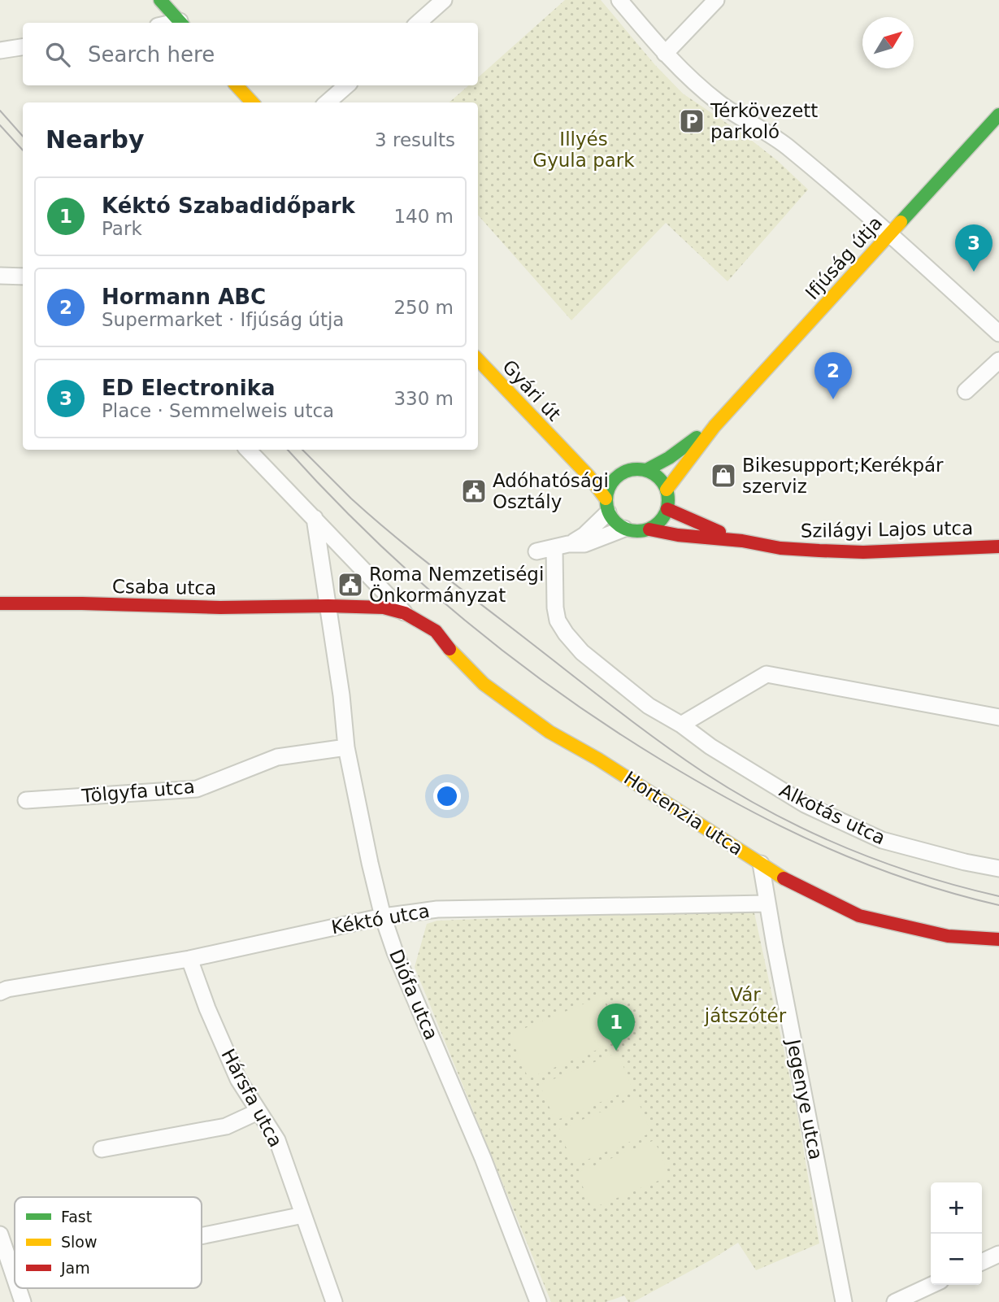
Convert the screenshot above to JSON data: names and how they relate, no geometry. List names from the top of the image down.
{
  "streets": {
    "street": [
      "Ifjúság útja",
      "Gyári út",
      "Szilágyi Lajos utca",
      "Csaba utca",
      "Tölgyfa utca",
      "Hortenzia utca",
      "Alkotás utca",
      "Kéktó utca",
      "Diófa utca",
      "Hársfa utca",
      "Jegenye utca"
    ]
  },
  "crossings": [
    ["Ifjúság útja", "Gyári út"],
    ["Ifjúság útja", "Szilágyi Lajos utca"],
    ["Gyári út", "Szilágyi Lajos utca"],
    ["Csaba utca", "Hortenzia utca"],
    ["Csaba utca", "Diófa utca"],
    ["Tölgyfa utca", "Diófa utca"],
    ["Hortenzia utca", "Jegenye utca"],
    ["Kéktó utca", "Diófa utca"],
    ["Kéktó utca", "Hársfa utca"],
    ["Kéktó utca", "Jegenye utca"]
  ],
  "parks": ["Illyés Gyula park", "Vár játszótér"],
  "places": {
    "parking": ["Térkövezett parkoló"],
    "shop": ["Bikesupport;Kerékpár szerviz"],
    "public building": ["Adóhatósági Osztály", "Roma Nemzetiségi Önkormányzat"]
  },
  "legend": ["Fast", "Slow", "Jam"],
  "north": "top right",
  "page": {
    "search": "Search here",
    "heading": ["Nearby", "3 results"],
    "list": [
      {
        "mark": "1",
        "name": "Kéktó Szabadidőpark",
        "note": "Park",
        "value": "140 m"
      },
      {
        "mark": "2",
        "name": "Hormann ABC",
        "note": "Supermarket · Ifjúság útja",
        "value": "250 m"
      },
      {
        "mark": "3",
        "name": "ED Electronika",
        "note": "Place · Semmelweis utca",
        "value": "330 m"
      }
    ],
    "pins": ["3", "2", "1"],
    "map_buttons": ["+", "−"]
  }
}
